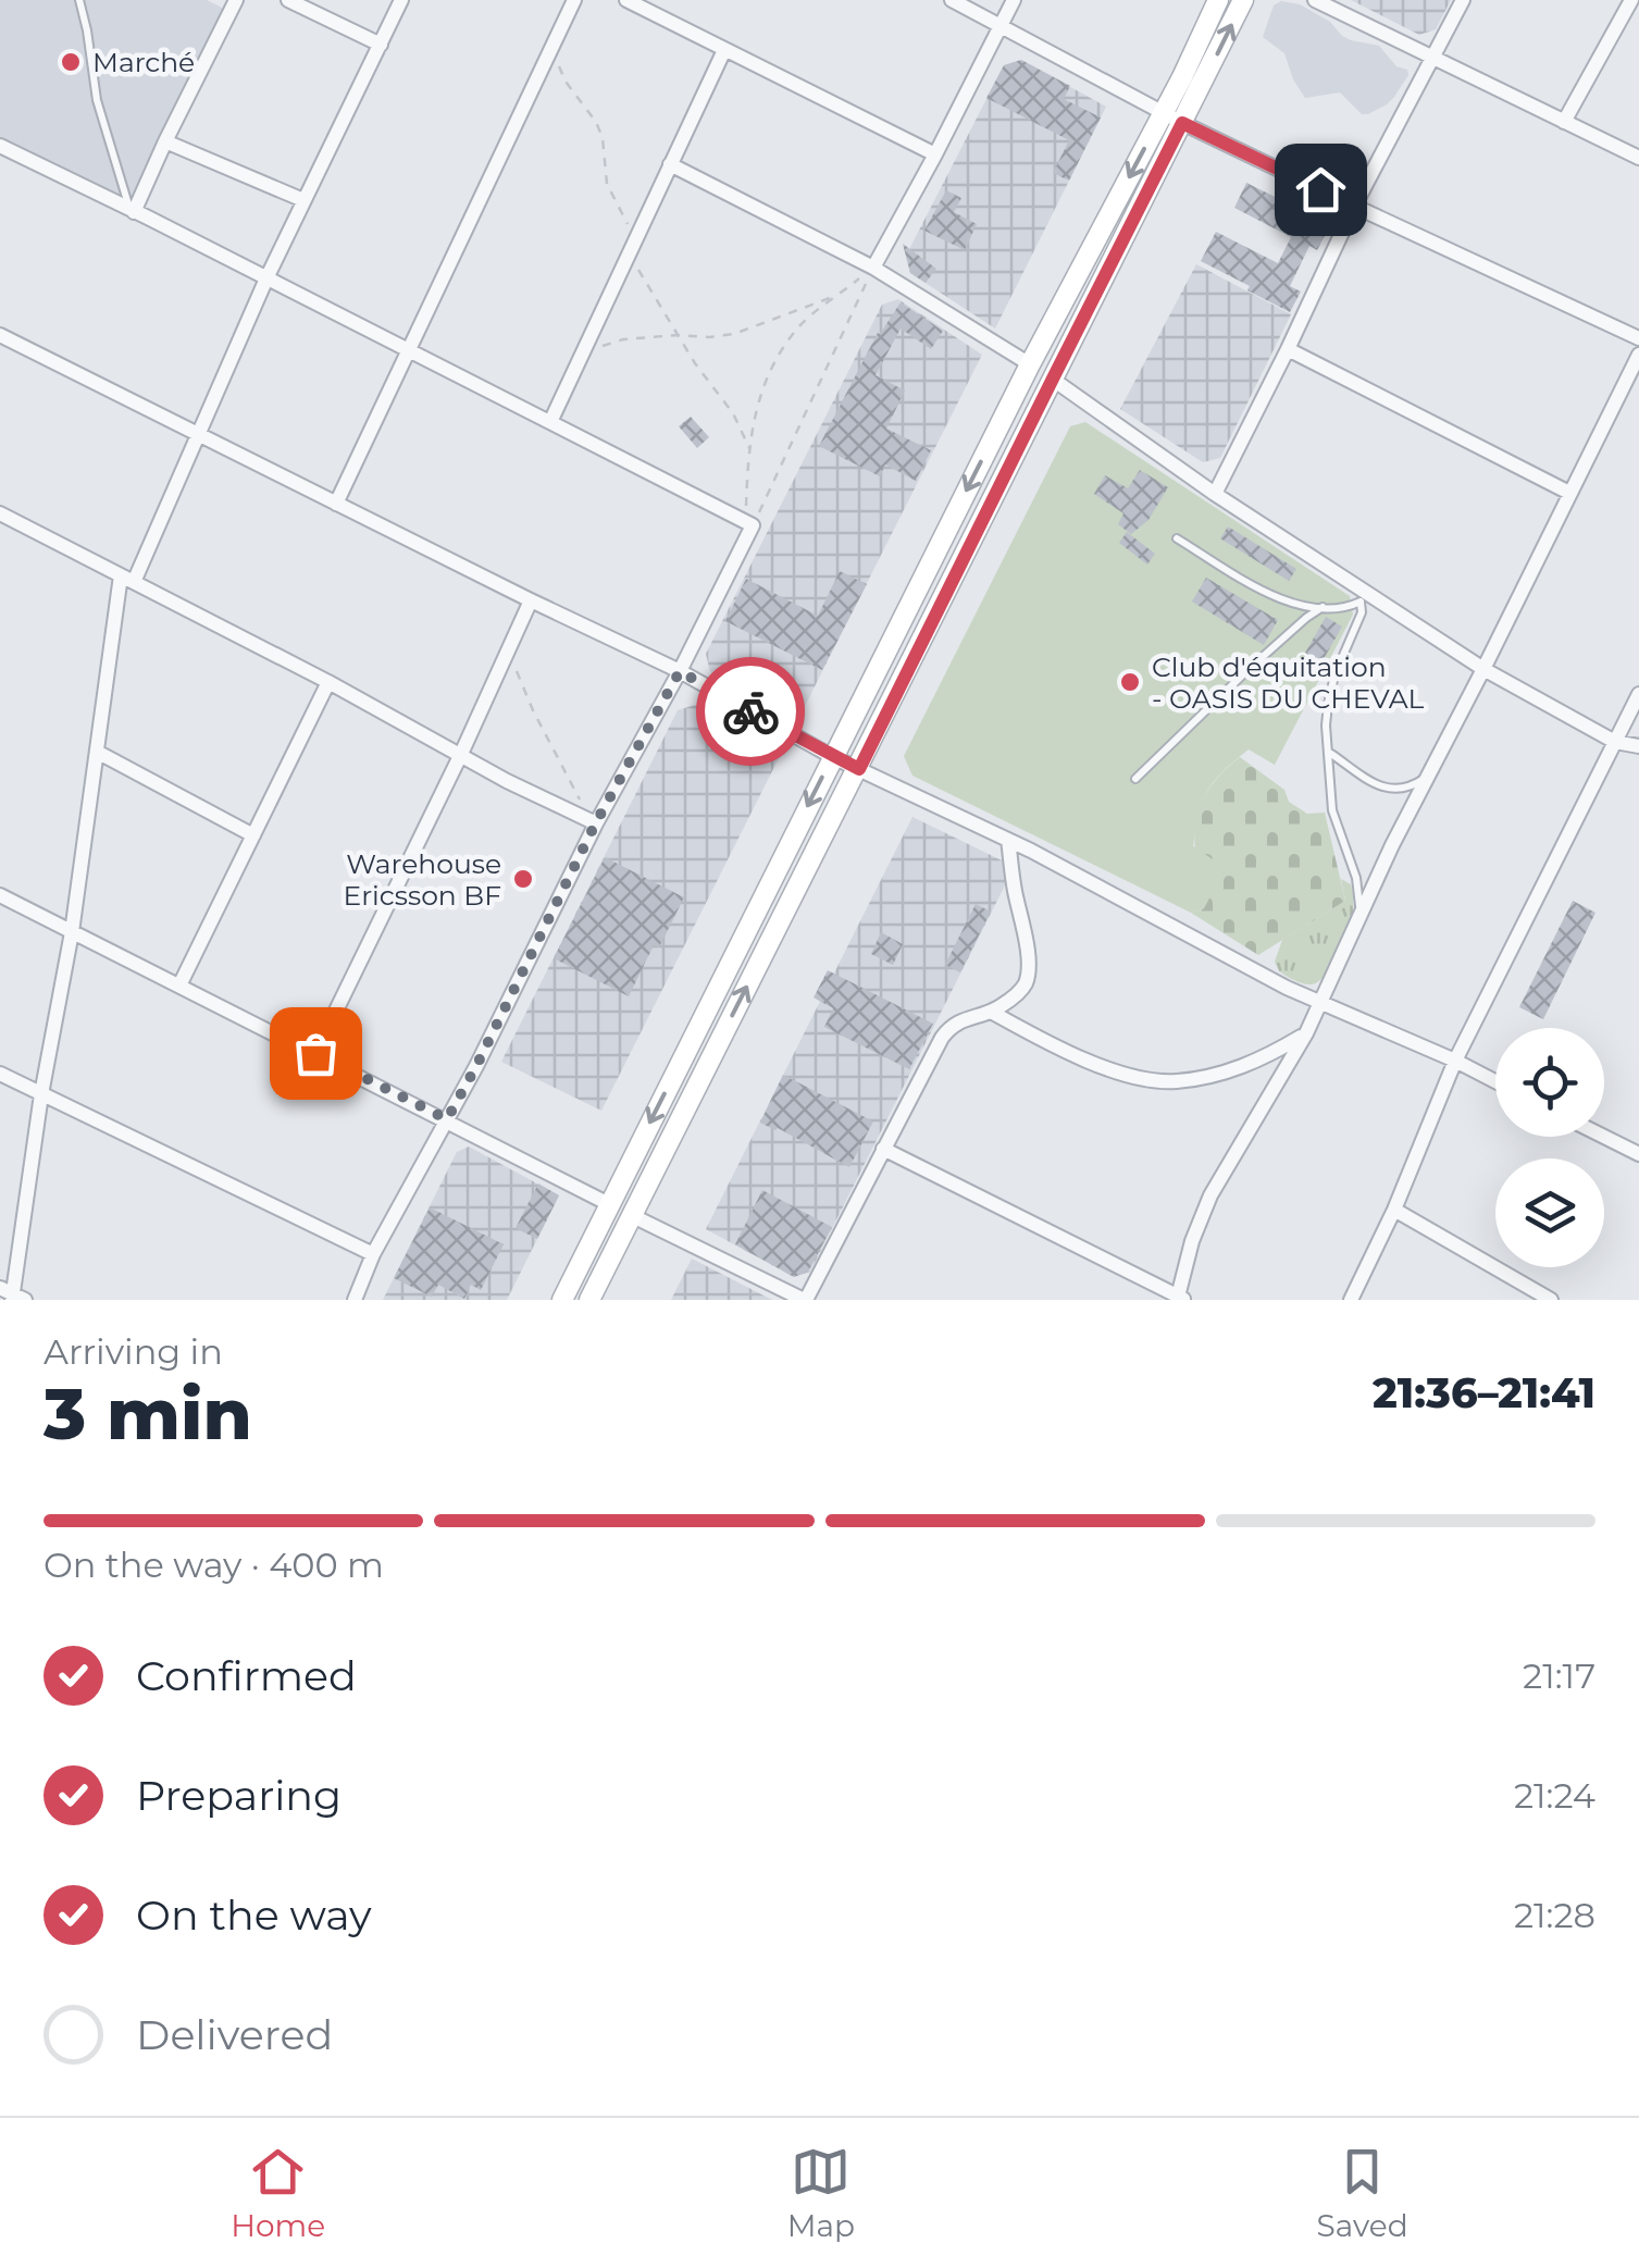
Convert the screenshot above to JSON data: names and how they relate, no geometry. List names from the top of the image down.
{
  "places": ["Marché", "Club d'équitation - OASIS DU CHEVAL", "Warehouse Ericsson BF"],
  "page": {
    "heading": ["3 min", "Arriving in", "21:36–21:41"],
    "bar": "On the way · 400 m",
    "list": [
      ["Confirmed", "21:17"],
      ["Preparing", "21:24"],
      ["On the way", "21:28"],
      "Delivered"
    ],
    "tabs": ["Home", "Map", "Saved"]
  }
}
